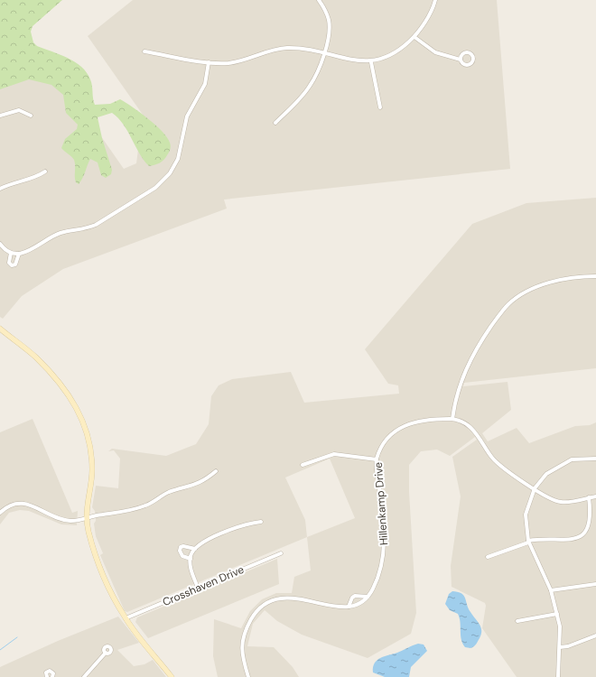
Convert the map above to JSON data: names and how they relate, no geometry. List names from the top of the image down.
{
  "streets": {
    "street": ["Hillenkamp Drive", "Crosshaven Drive"]
  }
}
